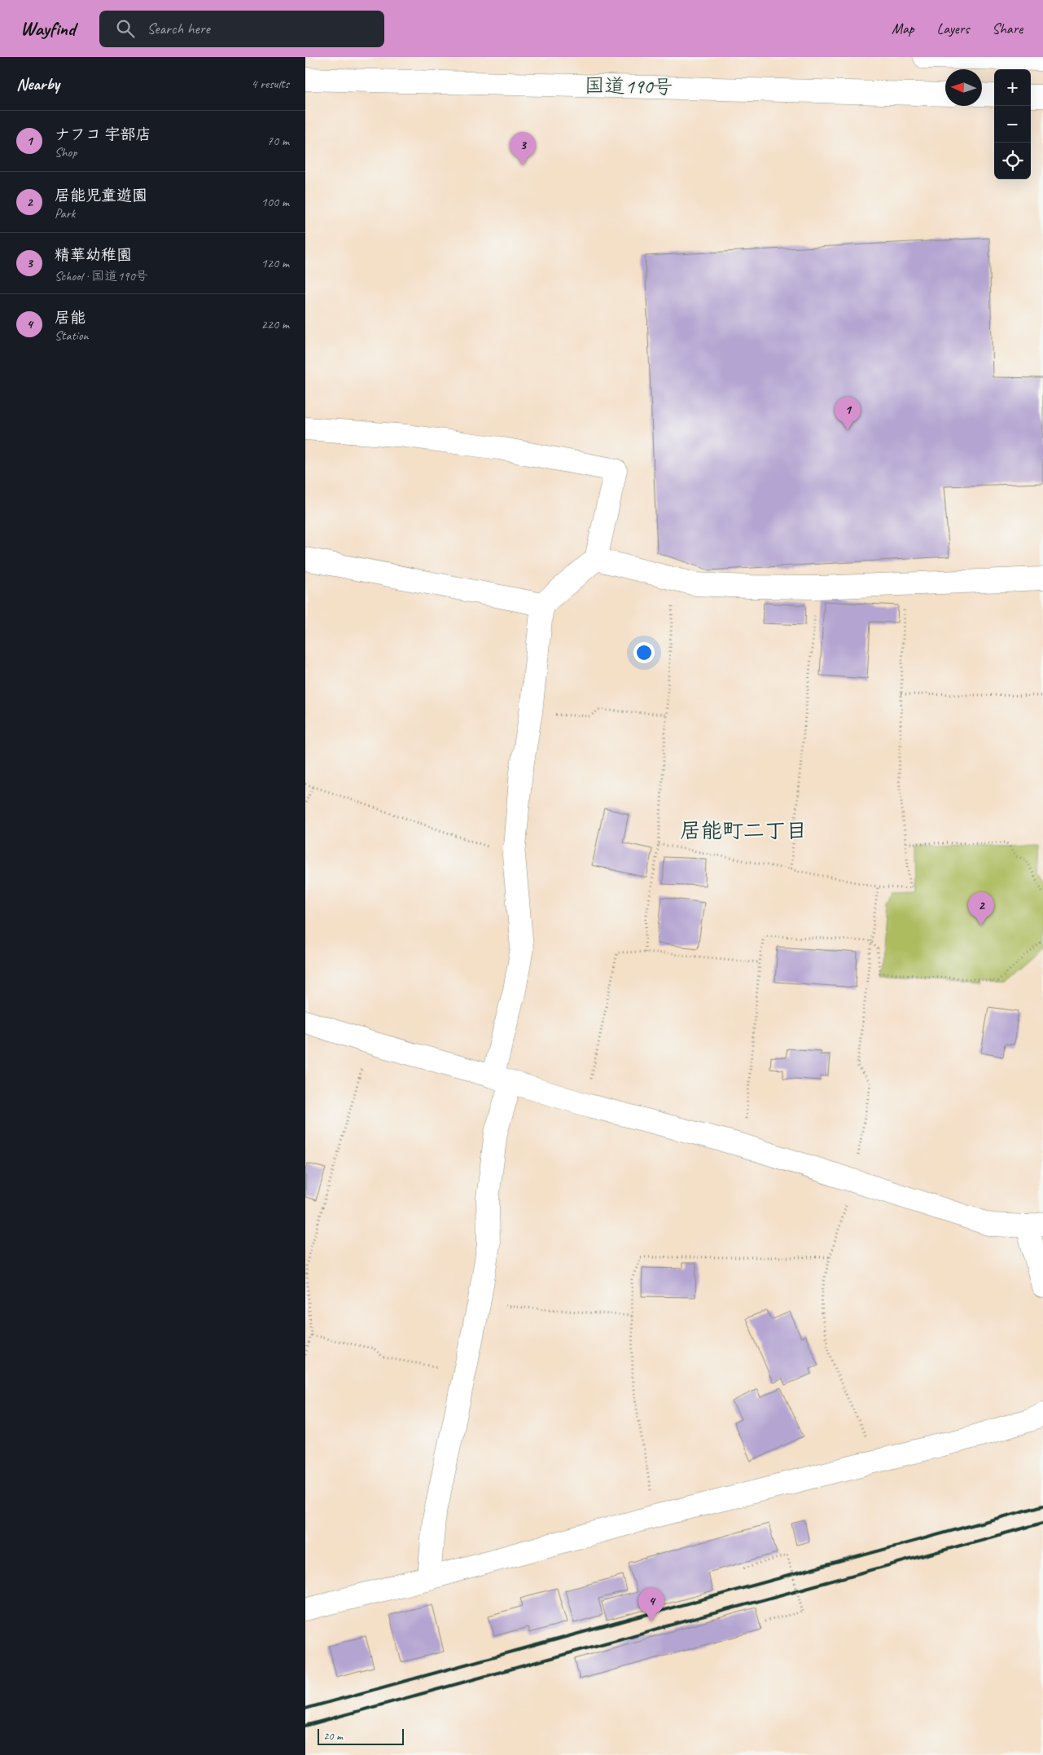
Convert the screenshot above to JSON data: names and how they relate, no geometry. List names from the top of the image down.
{
  "streets": {
    "main road": ["国道190号"]
  },
  "districts": ["居能町二丁目"],
  "scale_bar": "20 m",
  "north": "left",
  "page": {
    "header": "Wayfind",
    "search": "Search here",
    "nav": ["Map", "Layers", "Share"],
    "heading": ["Nearby", "4 results"],
    "map_buttons": ["+", "−"],
    "list": [
      {
        "mark": "1",
        "name": "ナフコ 宇部店",
        "note": "Shop",
        "value": "70 m"
      },
      {
        "mark": "2",
        "name": "居能児童遊園",
        "note": "Park",
        "value": "100 m"
      },
      {
        "mark": "3",
        "name": "精華幼稚園",
        "note": "School · 国道190号",
        "value": "120 m"
      },
      {
        "mark": "4",
        "name": "居能",
        "note": "Station",
        "value": "220 m"
      }
    ],
    "pins": [
      "3",
      "1",
      "2",
      "4"
    ],
    "scale": "20 m"
  }
}
